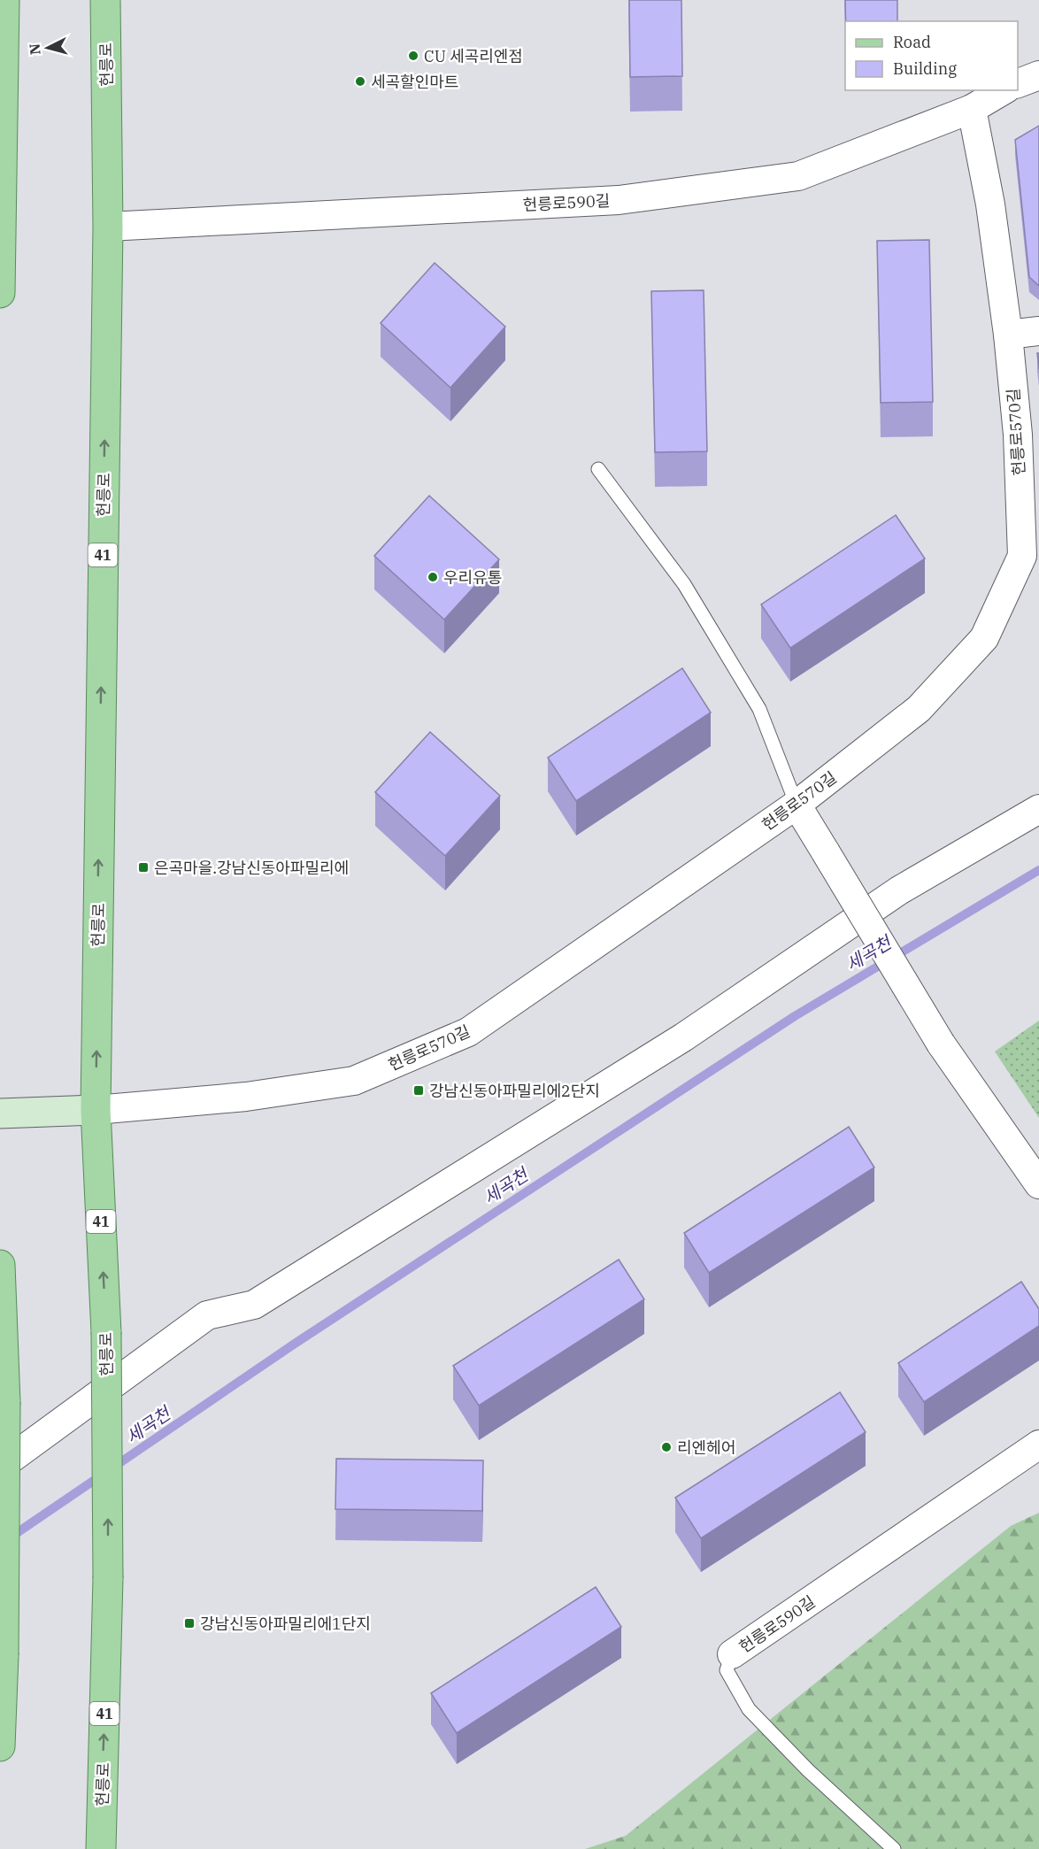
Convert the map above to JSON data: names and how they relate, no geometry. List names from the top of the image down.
{
  "streets": {
    "main road": ["헌릉로", "41"],
    "street": ["헌릉로590길", "헌릉로570길"]
  },
  "crossings": [
    ["헌릉로", "헌릉로590길"],
    ["헌릉로", "헌릉로570길"],
    ["헌릉로590길", "헌릉로570길"]
  ],
  "water": ["세곡천"],
  "places": {
    "other": [
      "CU 세곡리엔점",
      "세곡할인마트",
      "우리유통",
      "리엔헤어"
    ],
    "transit": ["은곡마을.강남신동아파밀리에", "강남신동아파밀리에2단지", "강남신동아파밀리에1단지"]
  },
  "legend": ["Road", "Building"],
  "north": "left"
}
